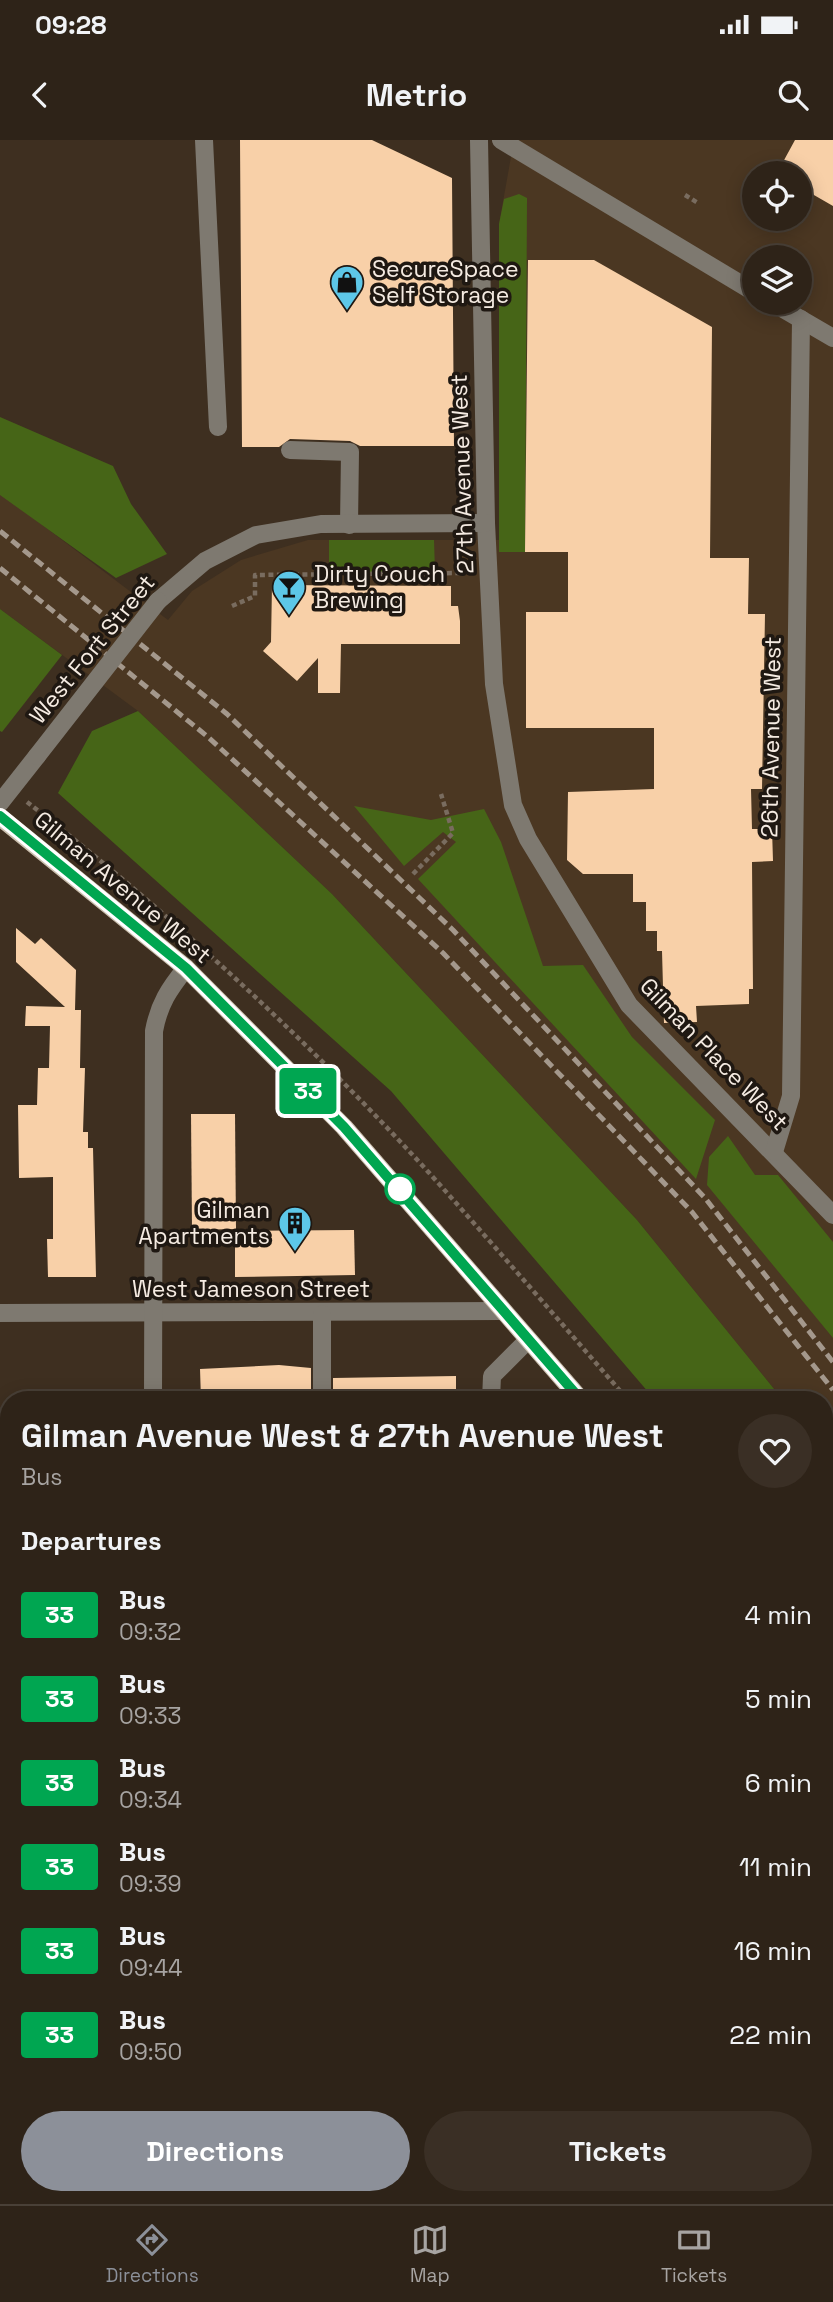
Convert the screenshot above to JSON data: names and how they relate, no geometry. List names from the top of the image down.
{
  "streets": {
    "main road": ["Gilman Avenue West"],
    "street": [
      "27th Avenue West",
      "West Fort Street",
      "26th Avenue West",
      "Gilman Place West",
      "West Jameson Street"
    ]
  },
  "crossings": [
    ["27th Avenue West", "West Fort Street"],
    ["27th Avenue West", "Gilman Place West"],
    ["26th Avenue West", "Gilman Place West"],
    ["Gilman Avenue West", "West Jameson Street"]
  ],
  "places": {
    "shop": ["SecureSpace Self Storage"],
    "bar": ["Dirty Couch Brewing"],
    "building": ["Gilman Apartments"]
  },
  "lines": ["bus line 33"],
  "page": {
    "status": "09:28",
    "header": "Metrio",
    "on_map": "33",
    "heading": [
      ["Gilman Avenue West & 27th Avenue West", "Bus"],
      "Departures"
    ],
    "list": [
      {
        "mark": "33",
        "name": "Bus",
        "note": "09:32",
        "value": "4 min"
      },
      {
        "mark": "33",
        "name": "Bus",
        "note": "09:33",
        "value": "5 min"
      },
      {
        "mark": "33",
        "name": "Bus",
        "note": "09:34",
        "value": "6 min"
      },
      {
        "mark": "33",
        "name": "Bus",
        "note": "09:39",
        "value": "11 min"
      },
      {
        "mark": "33",
        "name": "Bus",
        "note": "09:44",
        "value": "16 min"
      },
      {
        "mark": "33",
        "name": "Bus",
        "note": "09:50",
        "value": "22 min"
      }
    ],
    "buttons": ["Directions", "Tickets"],
    "tabs": ["Directions", "Map", "Tickets"]
  }
}
